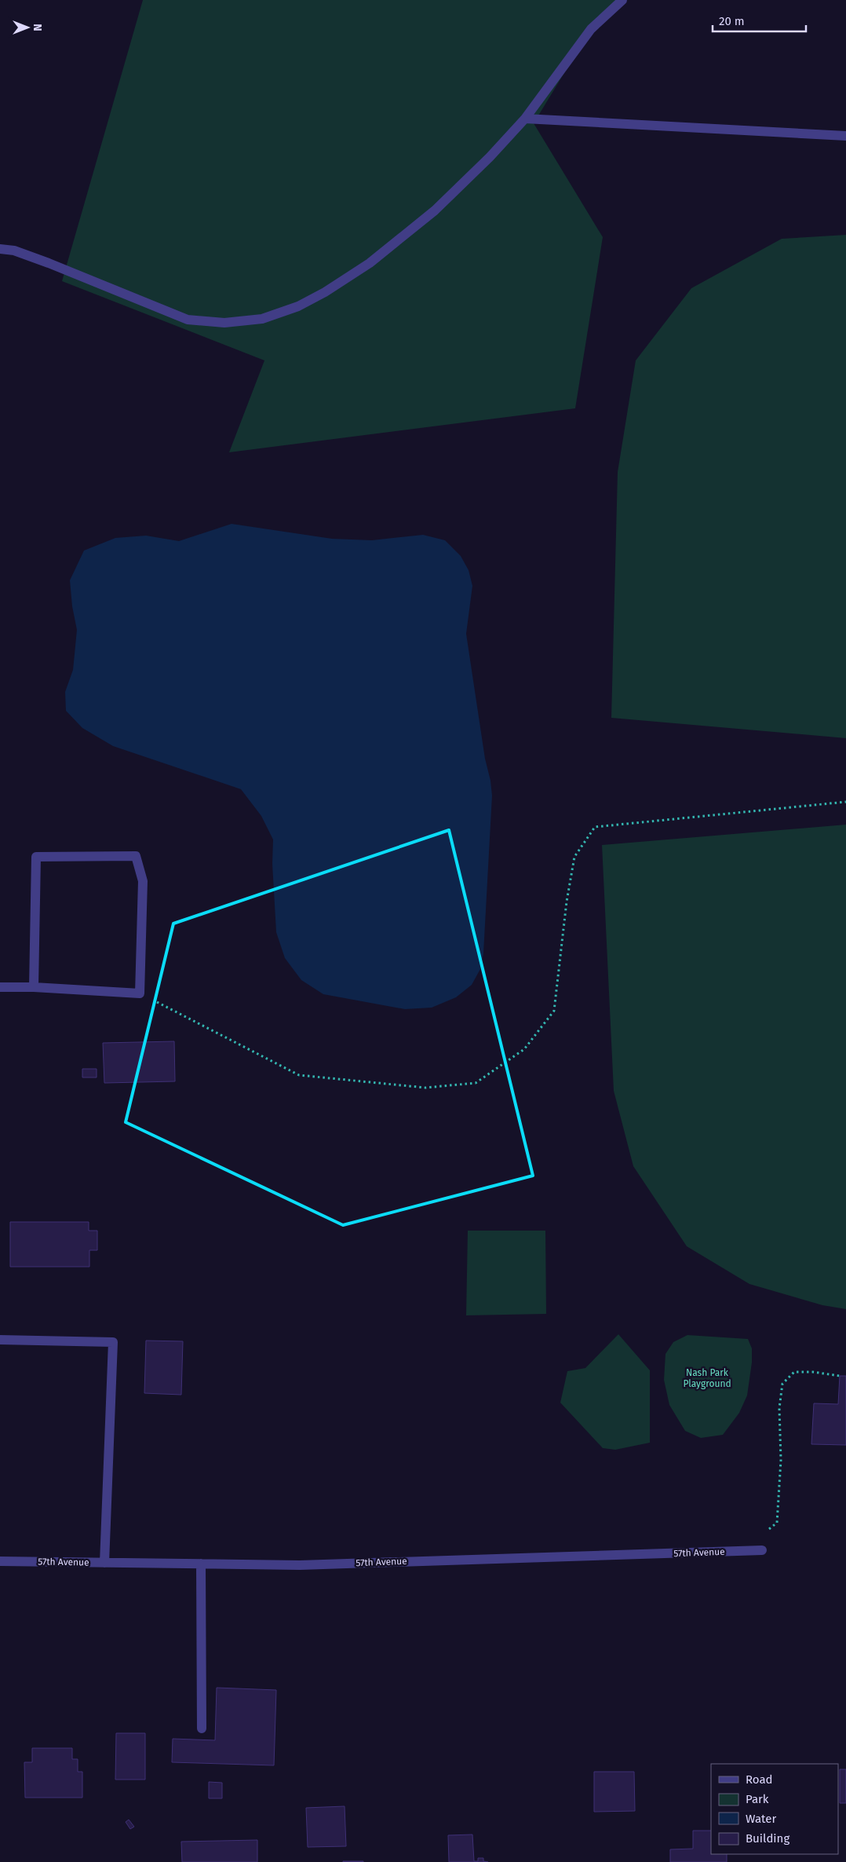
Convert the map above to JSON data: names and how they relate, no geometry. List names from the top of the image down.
{
  "streets": {
    "street": ["57th Avenue"]
  },
  "parks": ["Nash Park Playground"],
  "legend": [
    "Road",
    "Park",
    "Water",
    "Building"
  ],
  "scale_bar": "20 m",
  "north": "right"
}
